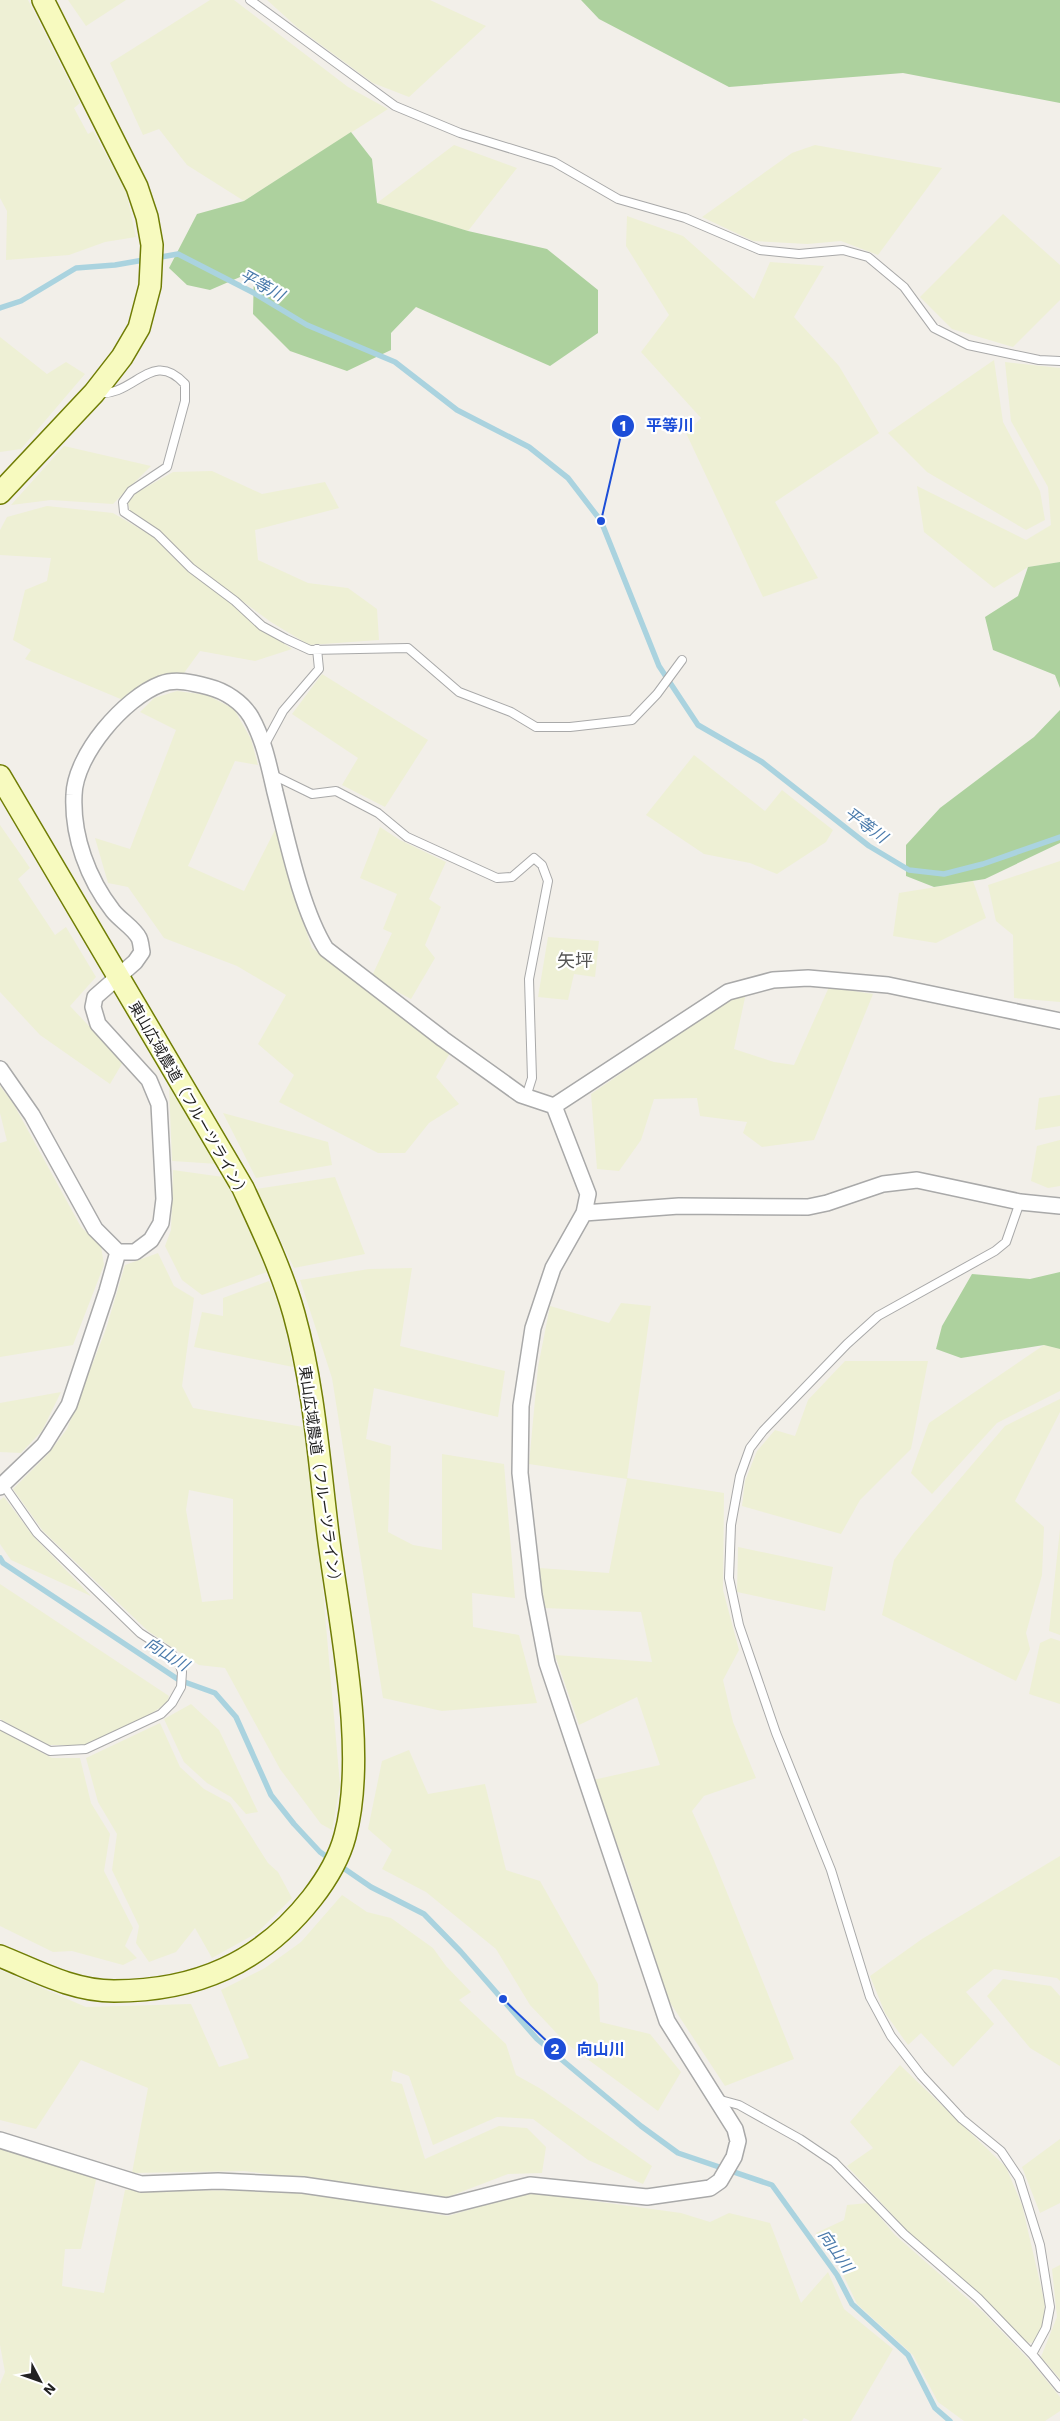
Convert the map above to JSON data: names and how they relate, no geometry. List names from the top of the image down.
{
  "streets": {
    "street": ["東山広域農道（フルーツライン）"]
  },
  "districts": ["矢坪"],
  "water": ["平等川", "向山川"],
  "places": ["平等川", "向山川"],
  "north": "bottom right"
}
